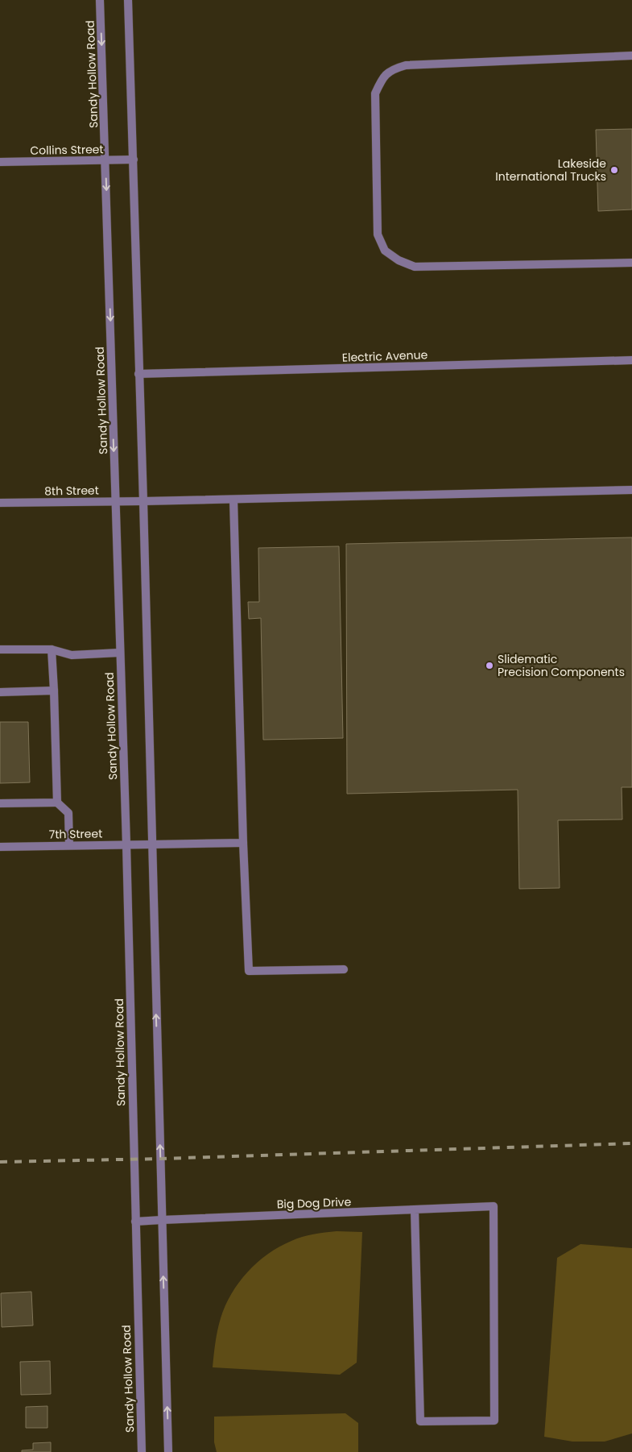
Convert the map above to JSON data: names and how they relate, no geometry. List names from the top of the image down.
{
  "streets": {
    "street": [
      "Sandy Hollow Road",
      "Collins Street",
      "Electric Avenue",
      "8th Street",
      "7th Street",
      "Big Dog Drive"
    ]
  },
  "crossings": [
    ["Sandy Hollow Road", "Collins Street"],
    ["Sandy Hollow Road", "8th Street"],
    ["Sandy Hollow Road", "7th Street"],
    ["Sandy Hollow Road", "Big Dog Drive"]
  ],
  "places": ["Lakeside International Trucks", "Slidematic Precision Components"]
}
